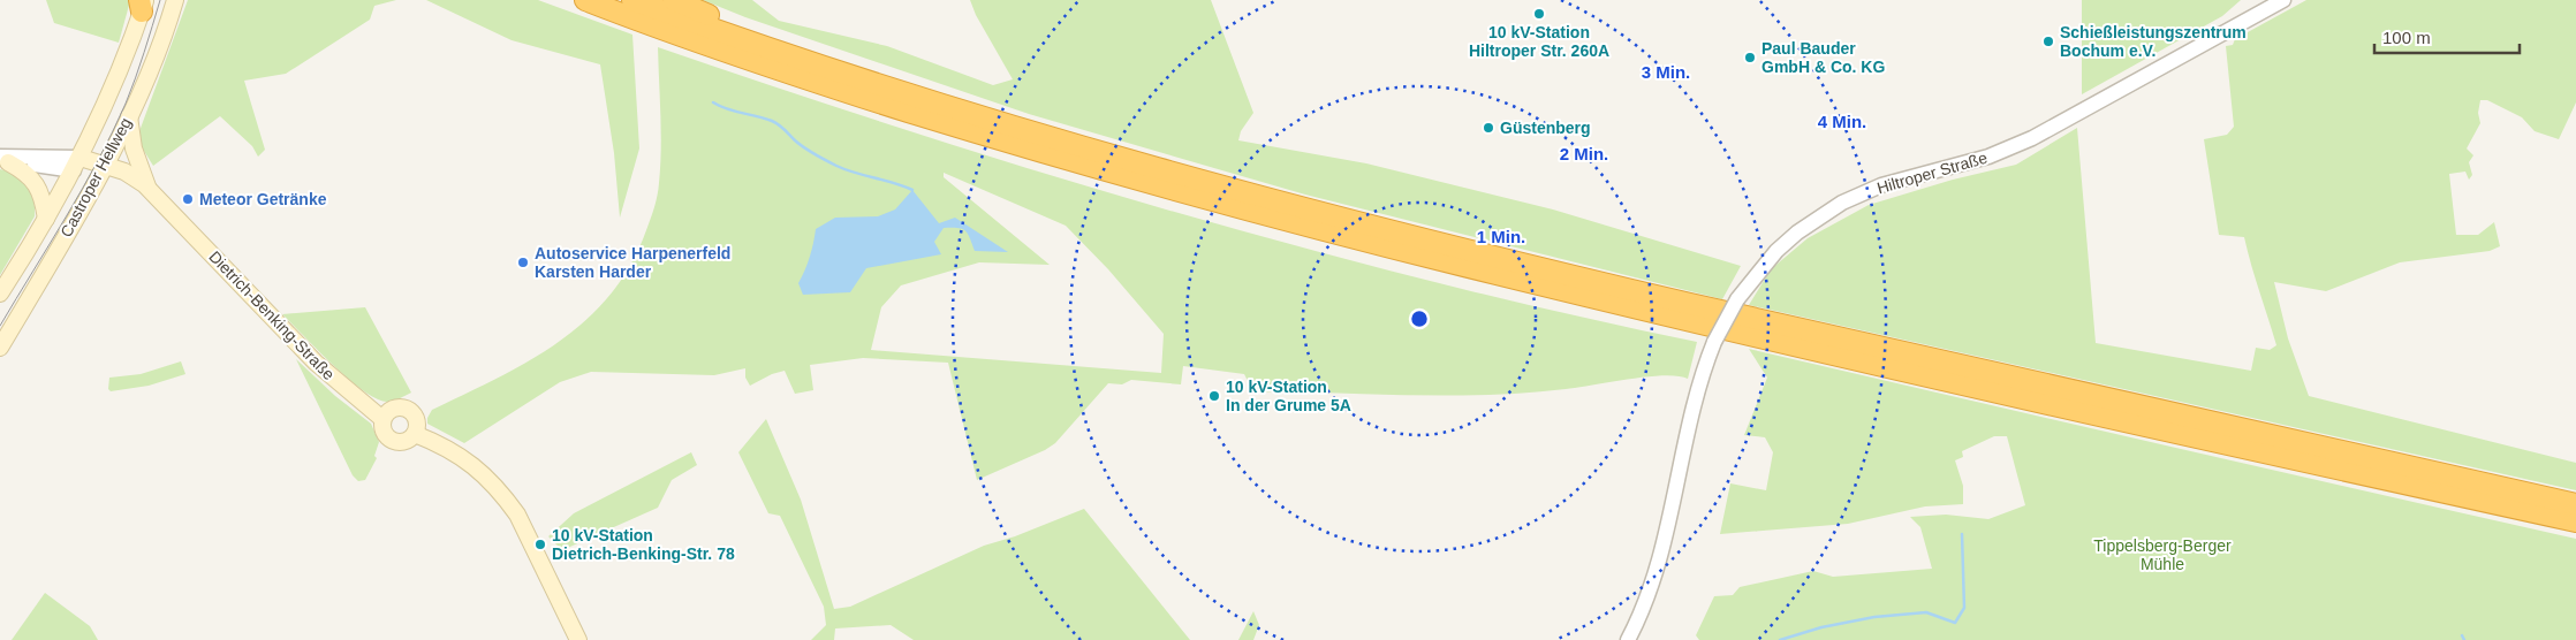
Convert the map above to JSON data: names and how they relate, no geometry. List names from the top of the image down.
{
  "streets": {
    "main road": ["Castroper Hellweg", "Dietrich-Benking-Straße"],
    "street": ["Hiltroper Straße"]
  },
  "crossings": [
    ["Castroper Hellweg", "Dietrich-Benking-Straße"]
  ],
  "parks": ["Tippelsberg-Berger Mühle"],
  "places": [
    "10 kV-Station Hiltroper Str. 260A",
    "Schießleistungszentrum Bochum e.V.",
    "Paul Bauder GmbH & Co. KG",
    "Güstenberg",
    "Meteor Getränke",
    "Autoservice Harpenerfeld Karsten Harder",
    "10 kV-Station In der Grume 5A",
    "10 kV-Station Dietrich-Benking-Str. 78"
  ],
  "scale_bar": "100 m",
  "rings": [
    "3 Min.",
    "4 Min.",
    "2 Min.",
    "1 Min."
  ]
}
